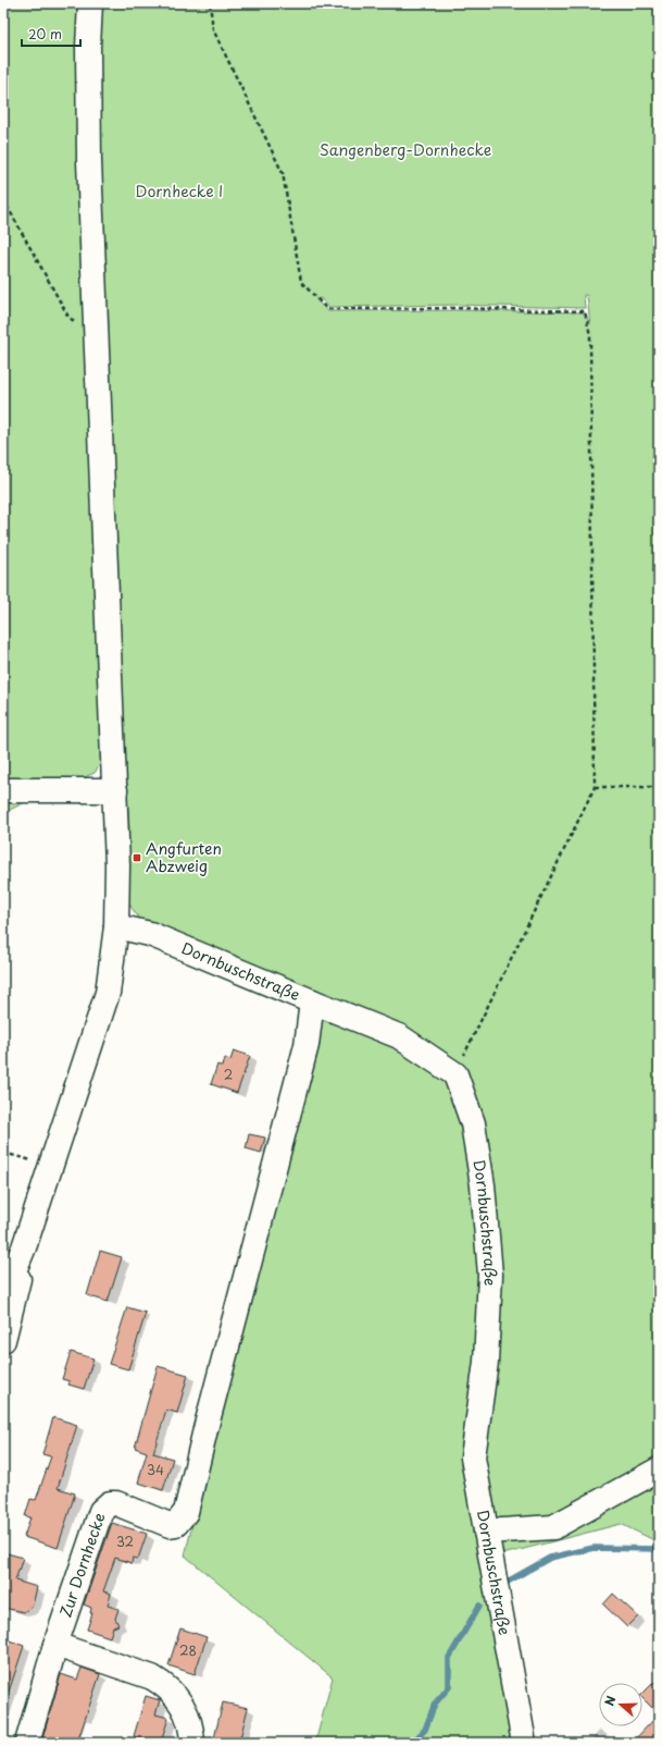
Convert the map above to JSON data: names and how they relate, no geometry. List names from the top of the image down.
{
  "streets": {
    "street": ["Dornbuschstraße", "Zur Dornhecke"]
  },
  "crossings": [
    ["Dornbuschstraße", "Zur Dornhecke"]
  ],
  "parks": ["Sangenberg-Dornhecke", "Dornhecke I"],
  "places": {
    "transit": ["Angfurten Abzweig"]
  },
  "house_numbers": [
    "2",
    "34",
    "32",
    "28"
  ],
  "scale_bar": "20 m",
  "north": "left"
}
